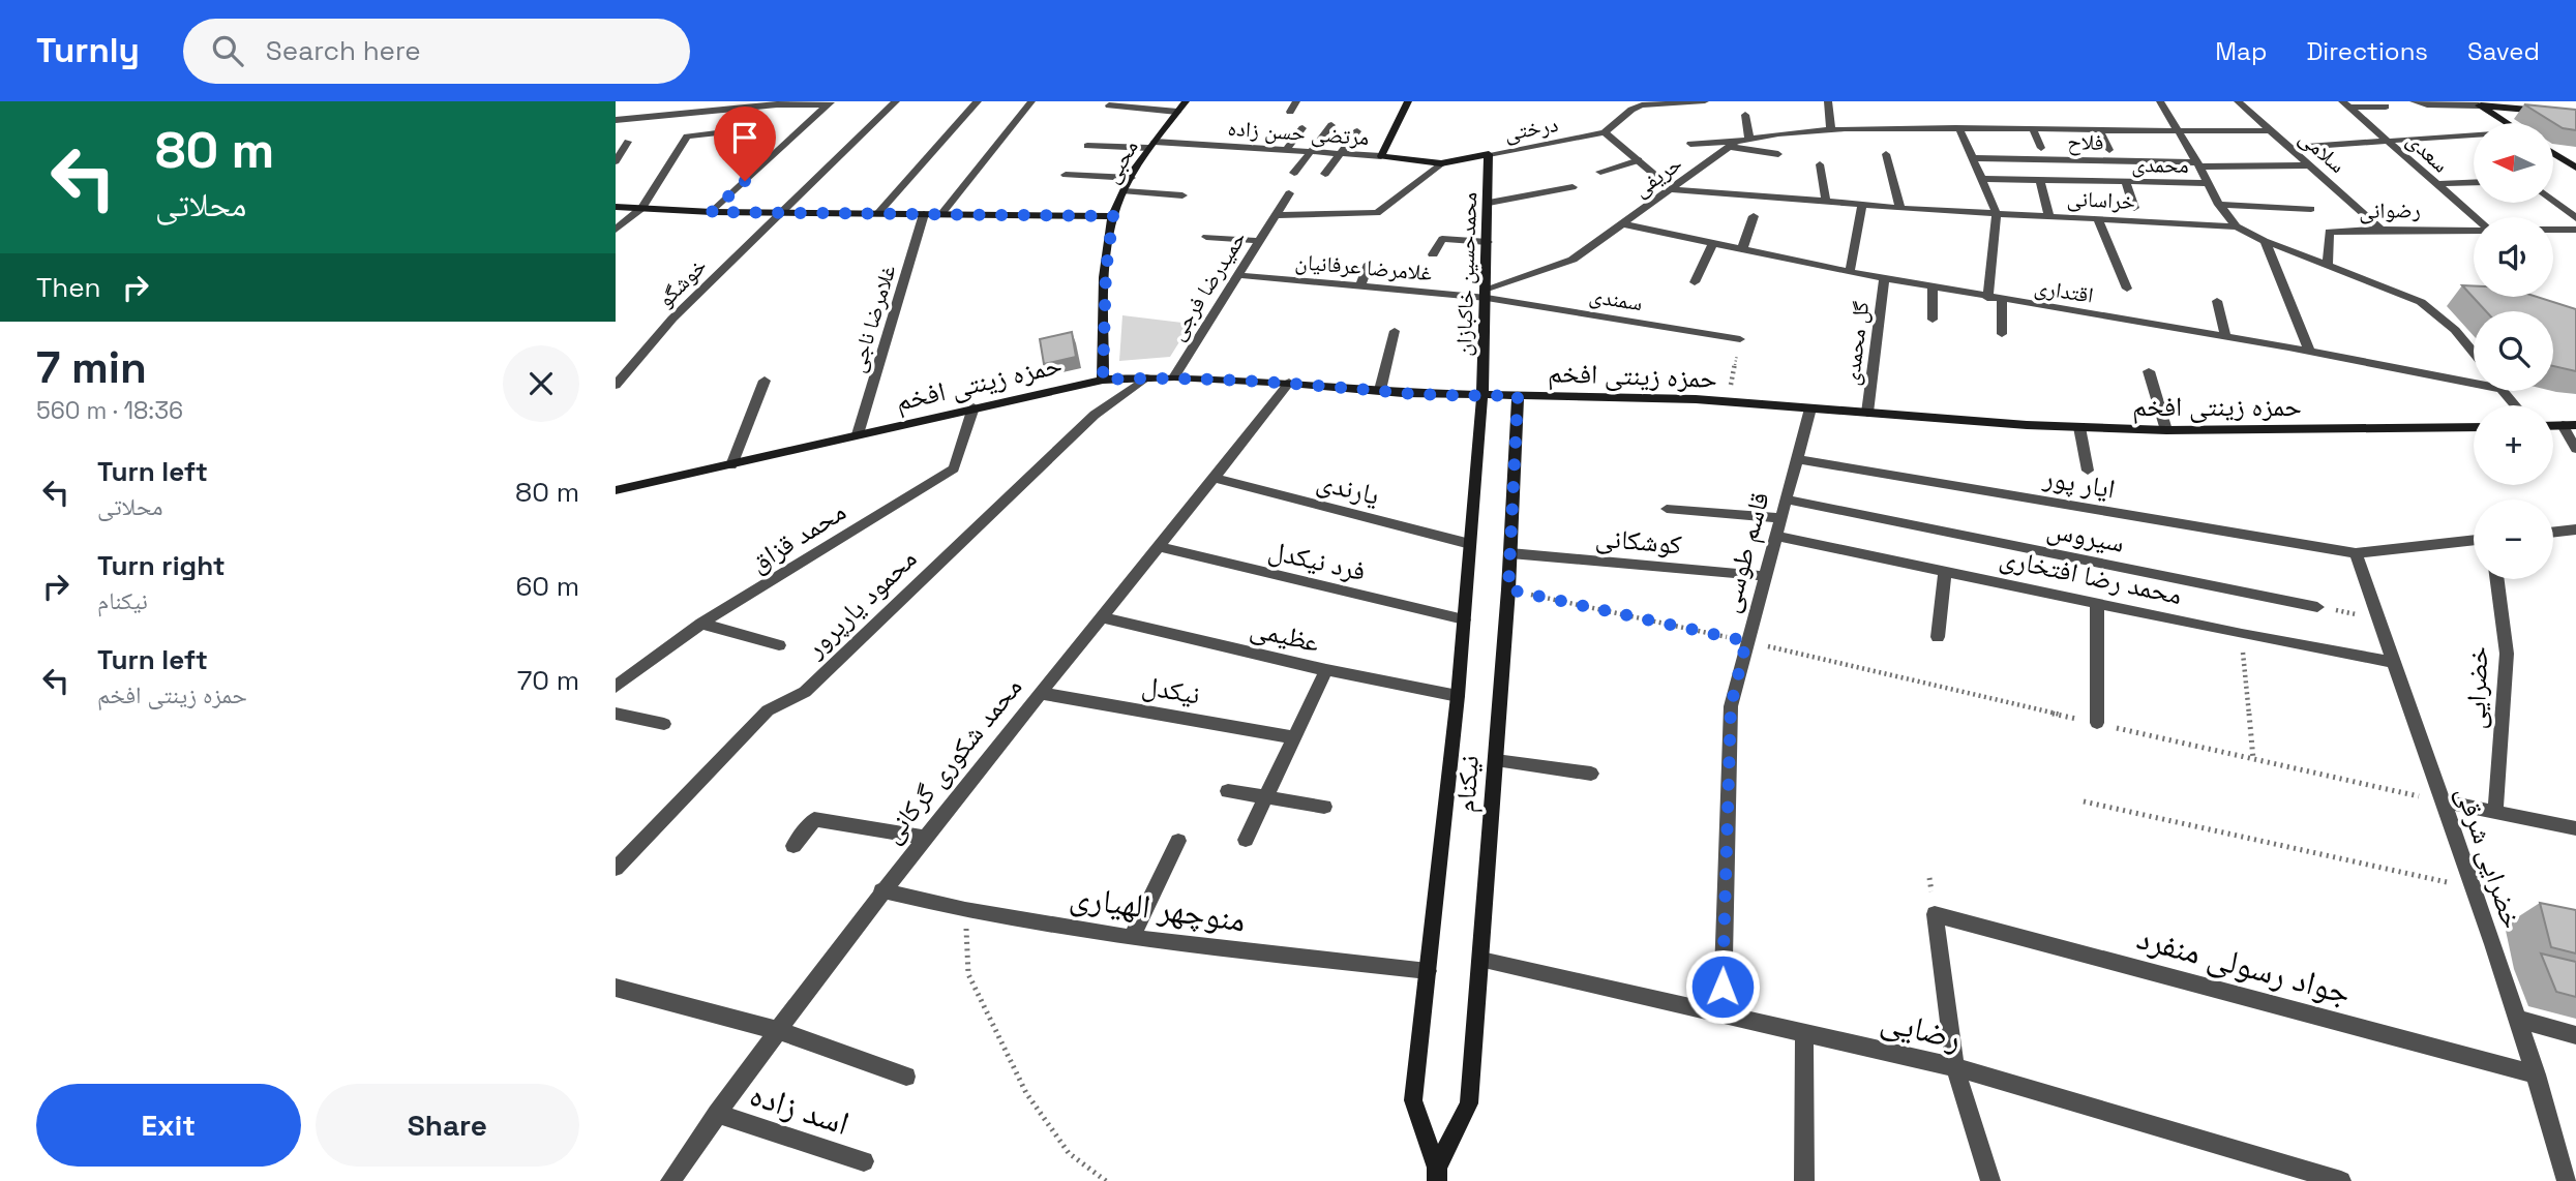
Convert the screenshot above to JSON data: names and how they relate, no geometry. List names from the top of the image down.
{
  "streets": {
    "main road": [
      "درختی",
      "مرتضی حسن زاده",
      "محبی",
      "محمدحسین خاکبازان",
      "حمزه زینتی افخم",
      "نیکنام"
    ],
    "street": [
      "فلاح",
      "سلامی",
      "سعدی",
      "محمدی",
      "حریفی",
      "خراسانی",
      "رضوانی",
      "غلامرضا عرفانیان",
      "خوشگو",
      "حمیدرضا فرجی",
      "اقتداری",
      "سمندی",
      "غلامرضا ناجی",
      "گل محمدی",
      "ایار پور",
      "یارندی",
      "سیروس",
      "محمد قزاق",
      "کوشکانی",
      "قاسم طوسی",
      "فرد نیکدل",
      "محمد رضا افتخاری",
      "محمود یارپرور",
      "عظیمی",
      "خضرایی",
      "نیکدل",
      "محمد شکوری گرکانی",
      "خضرایی شرقی",
      "منوچهر الهیاری",
      "جواد رسولی منفرد",
      "رضایی",
      "اسد زاده"
    ]
  },
  "crossings": [
    ["درختی", "مرتضی حسن زاده"],
    ["درختی", "محمدحسین خاکبازان"],
    ["درختی", "حمیدرضا فرجی"],
    ["مرتضی حسن زاده", "محبی"],
    ["مرتضی حسن زاده", "حمیدرضا فرجی"],
    ["فلاح", "سلامی"],
    ["سلامی", "حریفی"],
    ["سلامی", "رضوانی"],
    ["محبی", "حمزه زینتی افخم"],
    ["حریفی", "خراسانی"],
    ["حریفی", "غلامرضا عرفانیان"],
    ["حریفی", "محمدحسین خاکبازان"],
    ["حریفی", "اقتداری"],
    ["حریفی", "سمندی"],
    ["خراسانی", "رضوانی"],
    ["غلامرضا عرفانیان", "محمدحسین خاکبازان"],
    ["غلامرضا عرفانیان", "حمیدرضا فرجی"],
    ["غلامرضا عرفانیان", "سمندی"],
    ["محمدحسین خاکبازان", "سمندی"],
    ["محمدحسین خاکبازان", "حمزه زینتی افخم"],
    ["محمدحسین خاکبازان", "نیکنام"],
    ["حمیدرضا فرجی", "حمزه زینتی افخم"],
    ["اقتداری", "گل محمدی"],
    ["غلامرضا ناجی", "حمزه زینتی افخم"],
    ["گل محمدی", "حمزه زینتی افخم"],
    ["حمزه زینتی افخم", "محمد قزاق"],
    ["حمزه زینتی افخم", "قاسم طوسی"],
    ["حمزه زینتی افخم", "محمود یارپرور"],
    ["حمزه زینتی افخم", "محمد شکوری گرکانی"],
    ["حمزه زینتی افخم", "نیکنام"],
    ["ایار پور", "قاسم طوسی"],
    ["ایار پور", "خضرایی شرقی"],
    ["یارندی", "محمد شکوری گرکانی"],
    ["یارندی", "نیکنام"],
    ["سیروس", "قاسم طوسی"],
    ["کوشکانی", "قاسم طوسی"],
    ["کوشکانی", "نیکنام"],
    ["قاسم طوسی", "محمد رضا افتخاری"],
    ["قاسم طوسی", "رضایی"],
    ["فرد نیکدل", "محمد شکوری گرکانی"],
    ["فرد نیکدل", "نیکنام"],
    ["محمد رضا افتخاری", "خضرایی شرقی"],
    ["عظیمی", "محمد شکوری گرکانی"],
    ["عظیمی", "نیکنام"],
    ["نیکدل", "محمد شکوری گرکانی"],
    ["محمد شکوری گرکانی", "منوچهر الهیاری"],
    ["محمد شکوری گرکانی", "اسد زاده"],
    ["نیکنام", "منوچهر الهیاری"],
    ["نیکنام", "رضایی"],
    ["خضرایی شرقی", "جواد رسولی منفرد"],
    ["جواد رسولی منفرد", "رضایی"]
  ],
  "north": "left",
  "page": {
    "header": "Turnly",
    "search": "Search here",
    "nav": ["Map", "Directions", "Saved"],
    "turn": ["80 m", "محلاتی"],
    "map_buttons": ["+", "−"],
    "then": "Then",
    "heading": ["7 min", "560 m · 18:36"],
    "list": [
      {
        "name": "Turn left",
        "note": "محلاتی",
        "value": "80 m"
      },
      {
        "name": "Turn right",
        "note": "نیکنام",
        "value": "60 m"
      },
      {
        "name": "Turn left",
        "note": "حمزه زینتی افخم",
        "value": "70 m"
      }
    ],
    "buttons": ["Exit", "Share"]
  }
}
